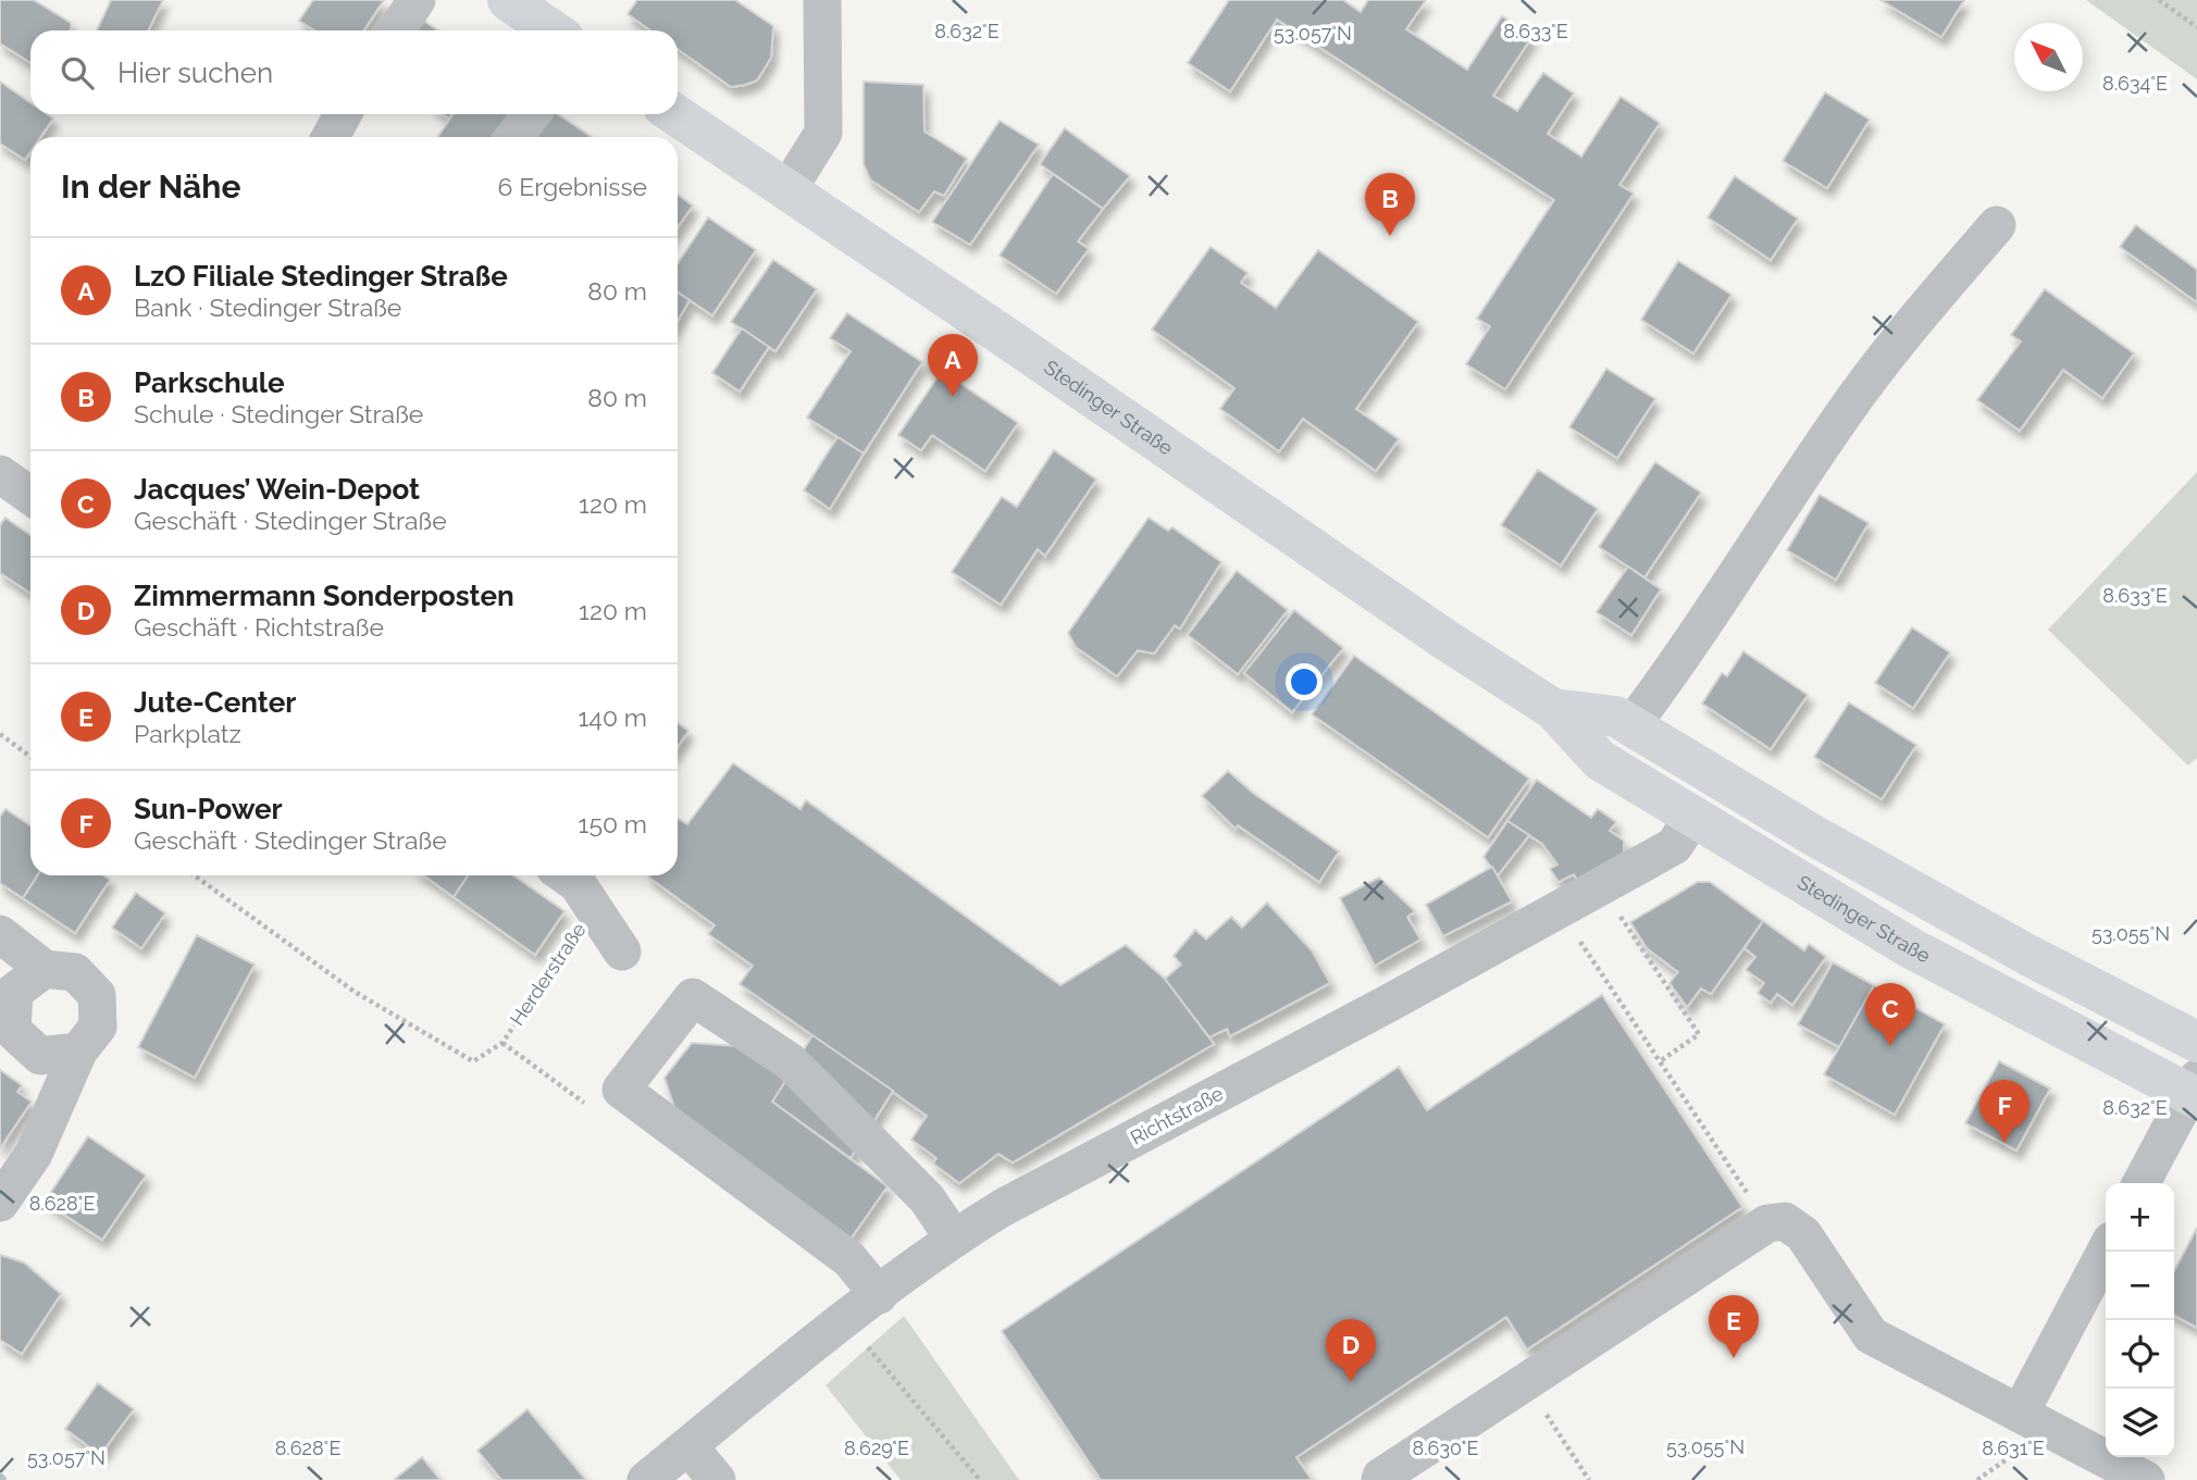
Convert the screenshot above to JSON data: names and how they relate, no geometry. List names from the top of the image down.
{
  "streets": {
    "main road": ["Stedinger Straße"],
    "street": ["Herderstraße", "Richtstraße"]
  },
  "crossings": [
    ["Stedinger Straße", "Richtstraße"]
  ],
  "north": "top left",
  "page": {
    "search": "Hier suchen",
    "heading": ["In der Nähe", "6 Ergebnisse"],
    "pins": [
      "B",
      "A",
      "C",
      "F",
      "E",
      "D"
    ],
    "list": [
      {
        "mark": "A",
        "name": "LzO Filiale Stedinger Straße",
        "note": "Bank · Stedinger Straße",
        "value": "80 m"
      },
      {
        "mark": "B",
        "name": "Parkschule",
        "note": "Schule · Stedinger Straße",
        "value": "80 m"
      },
      {
        "mark": "C",
        "name": "Jacques’ Wein-Depot",
        "note": "Geschäft · Stedinger Straße",
        "value": "120 m"
      },
      {
        "mark": "D",
        "name": "Zimmermann Sonderposten",
        "note": "Geschäft · Richtstraße",
        "value": "120 m"
      },
      {
        "mark": "E",
        "name": "Jute-Center",
        "note": "Parkplatz",
        "value": "140 m"
      },
      {
        "mark": "F",
        "name": "Sun-Power",
        "note": "Geschäft · Stedinger Straße",
        "value": "150 m"
      }
    ],
    "map_buttons": ["+", "−"]
  },
  "coordinates": [
    "8.632°E",
    "8.633°E",
    "53.057°N",
    "8.634°E",
    "53.055°N",
    "8.628°E",
    "8.629°E",
    "8.630°E",
    "8.631°E"
  ]
}
